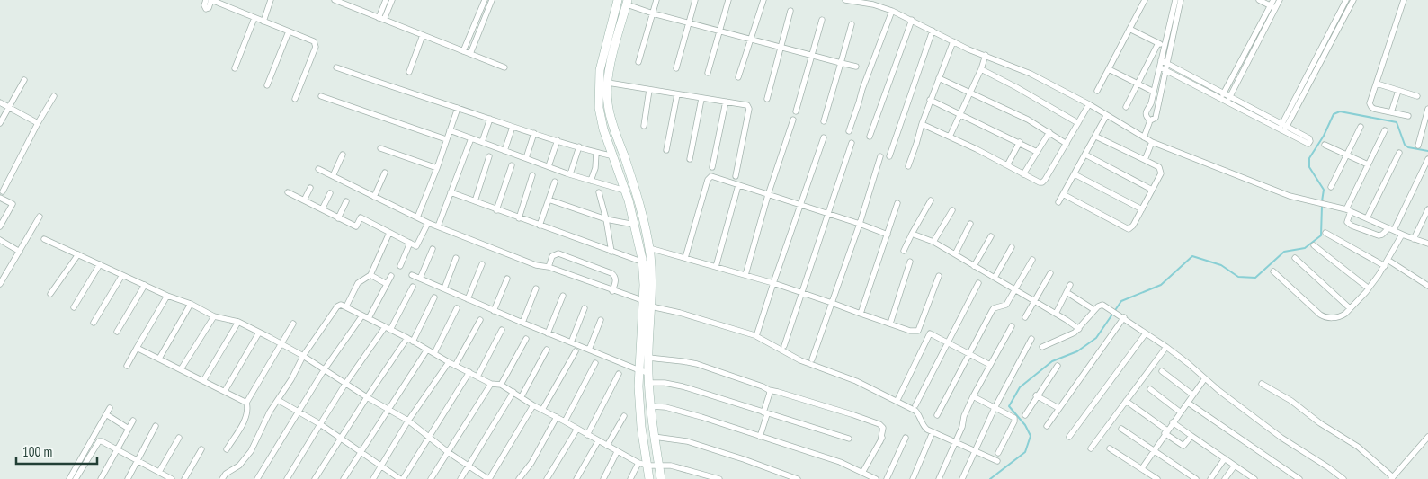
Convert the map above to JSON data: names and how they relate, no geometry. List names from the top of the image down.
{
  "scale_bar": "100 m"
}
